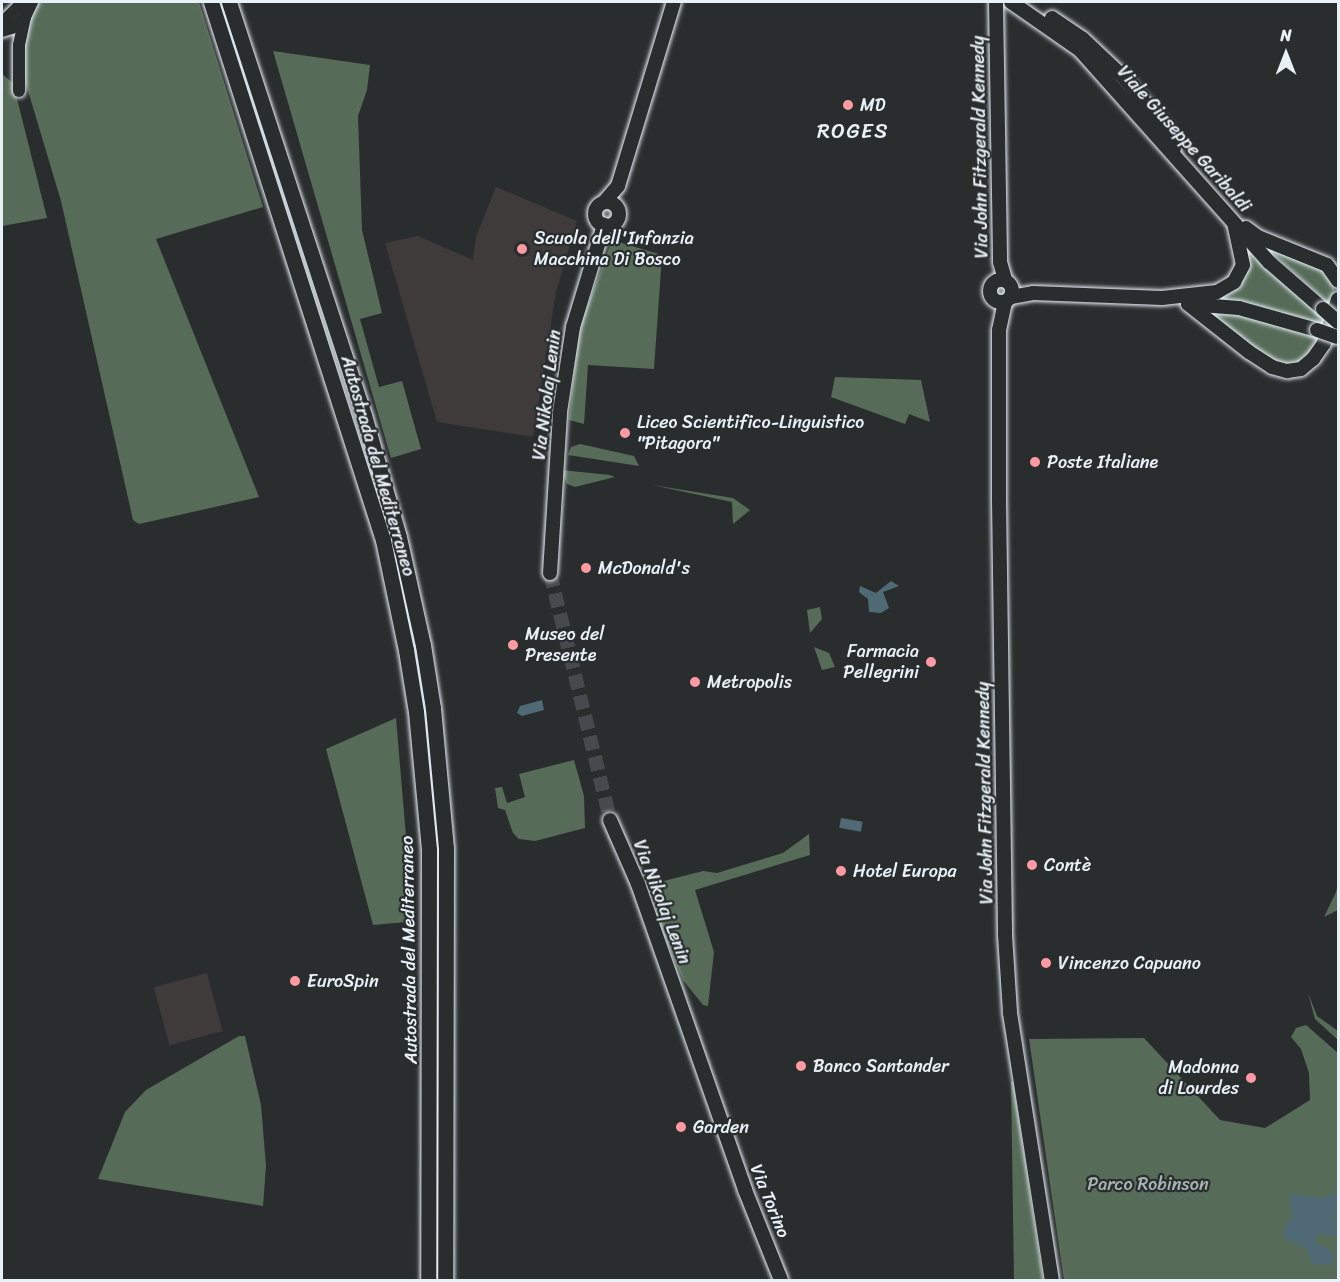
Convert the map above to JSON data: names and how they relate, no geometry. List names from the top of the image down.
{
  "streets": {
    "highway": ["Autostrada del Mediterraneo"],
    "main road": [
      "Viale Giuseppe Garibaldi",
      "Via John Fitzgerald Kennedy",
      "Via Nikolaj Lenin",
      "Via Torino"
    ]
  },
  "crossings": [
    ["Via Nikolaj Lenin", "Via Torino"]
  ],
  "districts": ["ROGES"],
  "parks": ["Parco Robinson"],
  "places": [
    "MD",
    "Scuola dell'Infanzia Macchina Di Bosco",
    "Liceo Scientifico-Linguistico \"Pitagora\"",
    "Poste Italiane",
    "McDonald's",
    "Museo del Presente",
    "Farmacia Pellegrini",
    "Metropolis",
    "Contè",
    "Hotel Europa",
    "Vincenzo Capuano",
    "EuroSpin",
    "Banco Santander",
    "Madonna di Lourdes",
    "Garden"
  ],
  "north": "top"
}
